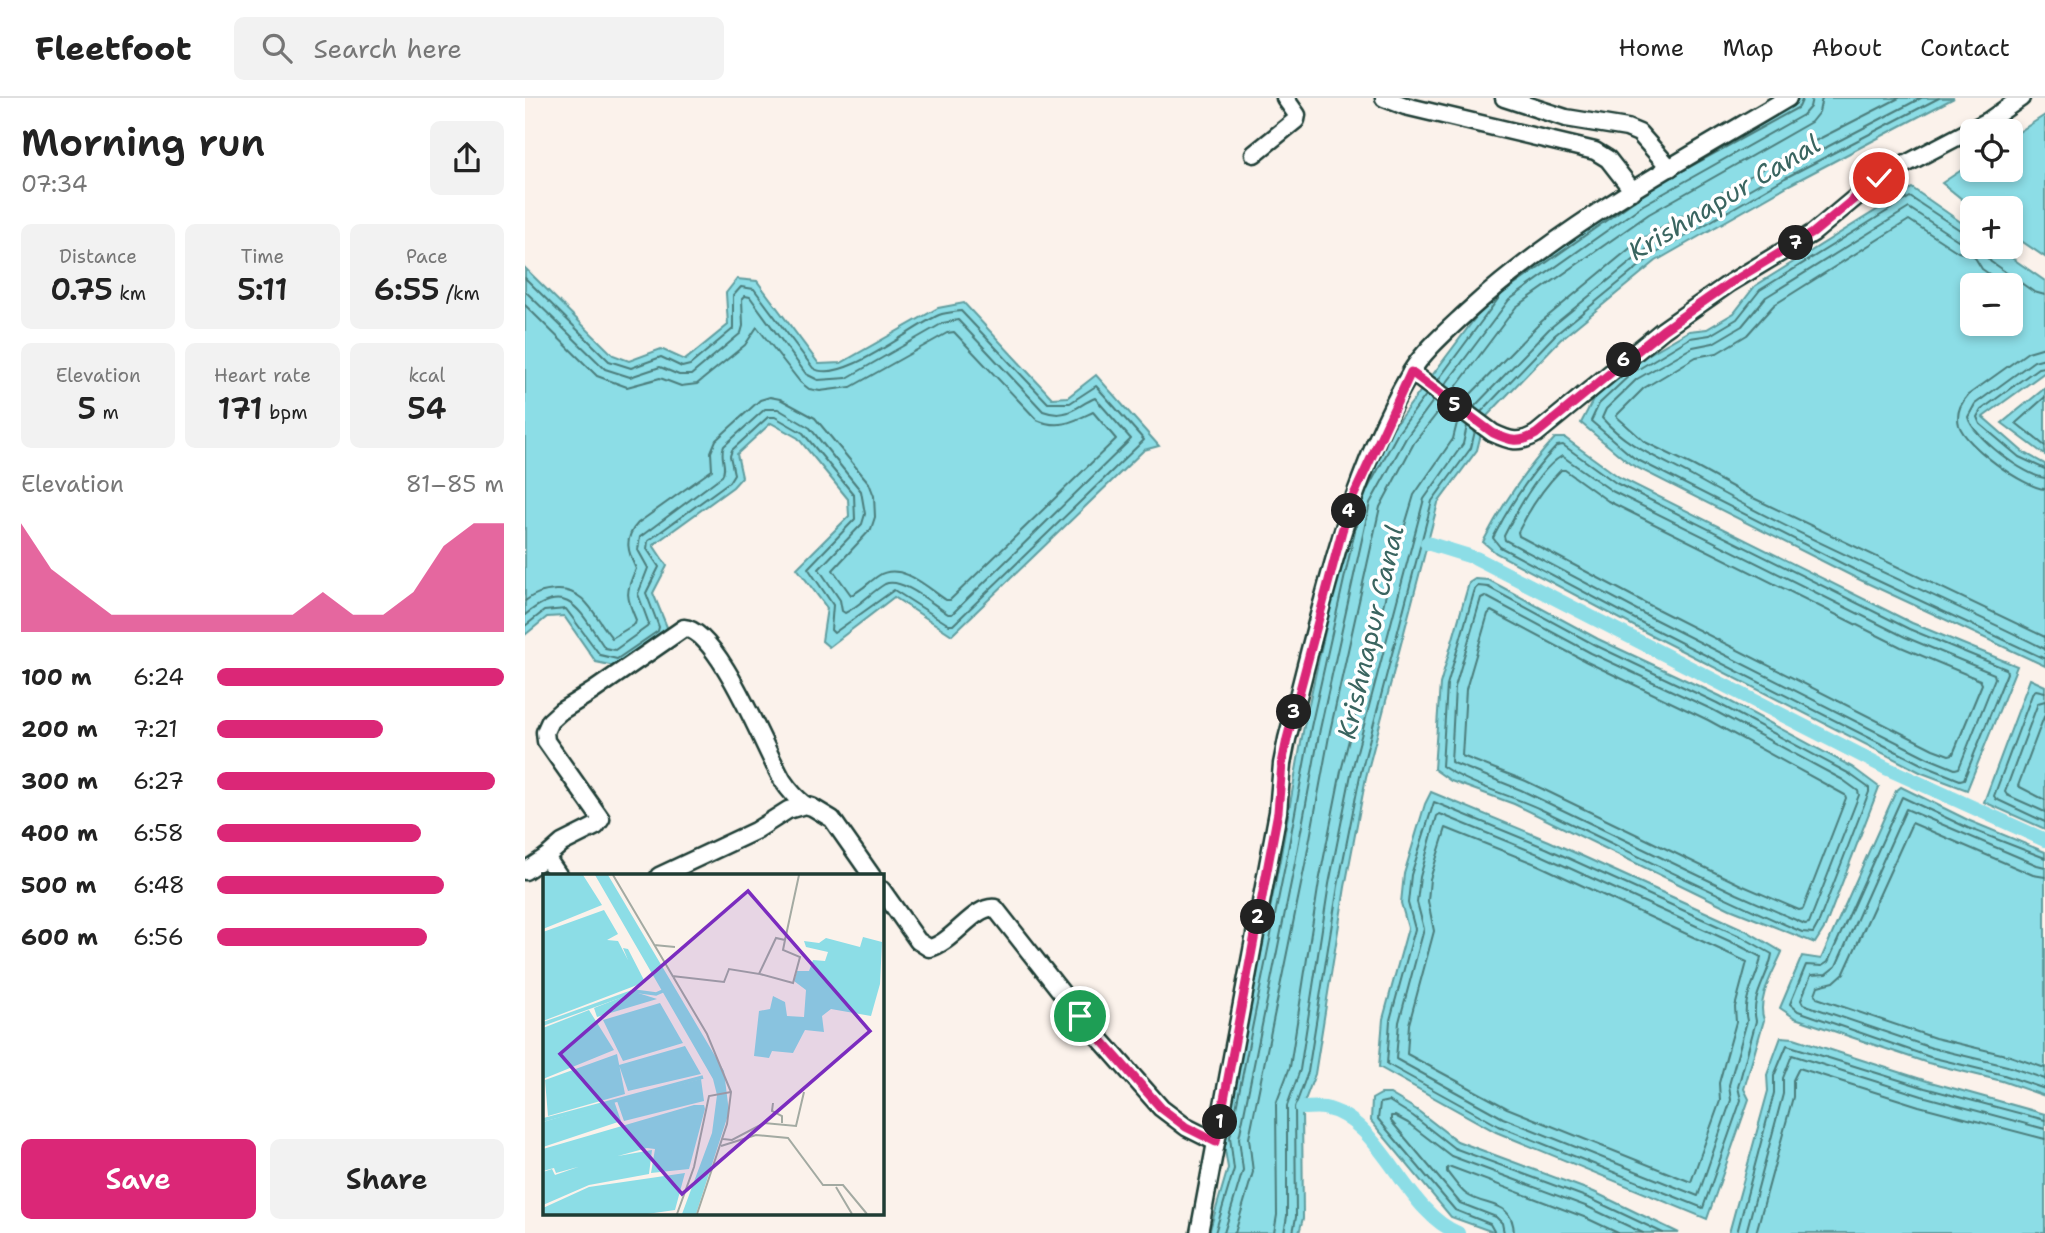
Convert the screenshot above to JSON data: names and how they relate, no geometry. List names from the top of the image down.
{
  "water": ["Krishnapur Canal"],
  "page": {
    "header": "Fleetfoot",
    "search": "Search here",
    "nav": [
      "Home",
      "Map",
      "About",
      "Contact"
    ],
    "heading": ["Morning run", "07:34"],
    "map_buttons": ["+", "−"],
    "stats": [
      ["Distance", "0.75 km"],
      ["Time", "5:11"],
      ["Pace", "6:55 /km"],
      ["Elevation", "5 m"],
      ["Heart rate", "171 bpm"],
      ["kcal", "54"]
    ],
    "pins": [
      "7",
      "6",
      "5",
      "4",
      "3",
      "2",
      "1"
    ],
    "chart": ["Elevation", "81–85 m"],
    "list": [
      {
        "name": "100 m",
        "note": "6:24"
      },
      {
        "name": "200 m",
        "note": "7:21"
      },
      {
        "name": "300 m",
        "note": "6:27"
      },
      {
        "name": "400 m",
        "note": "6:58"
      },
      {
        "name": "500 m",
        "note": "6:48"
      },
      {
        "name": "600 m",
        "note": "6:56"
      }
    ],
    "buttons": ["Save", "Share"]
  }
}
